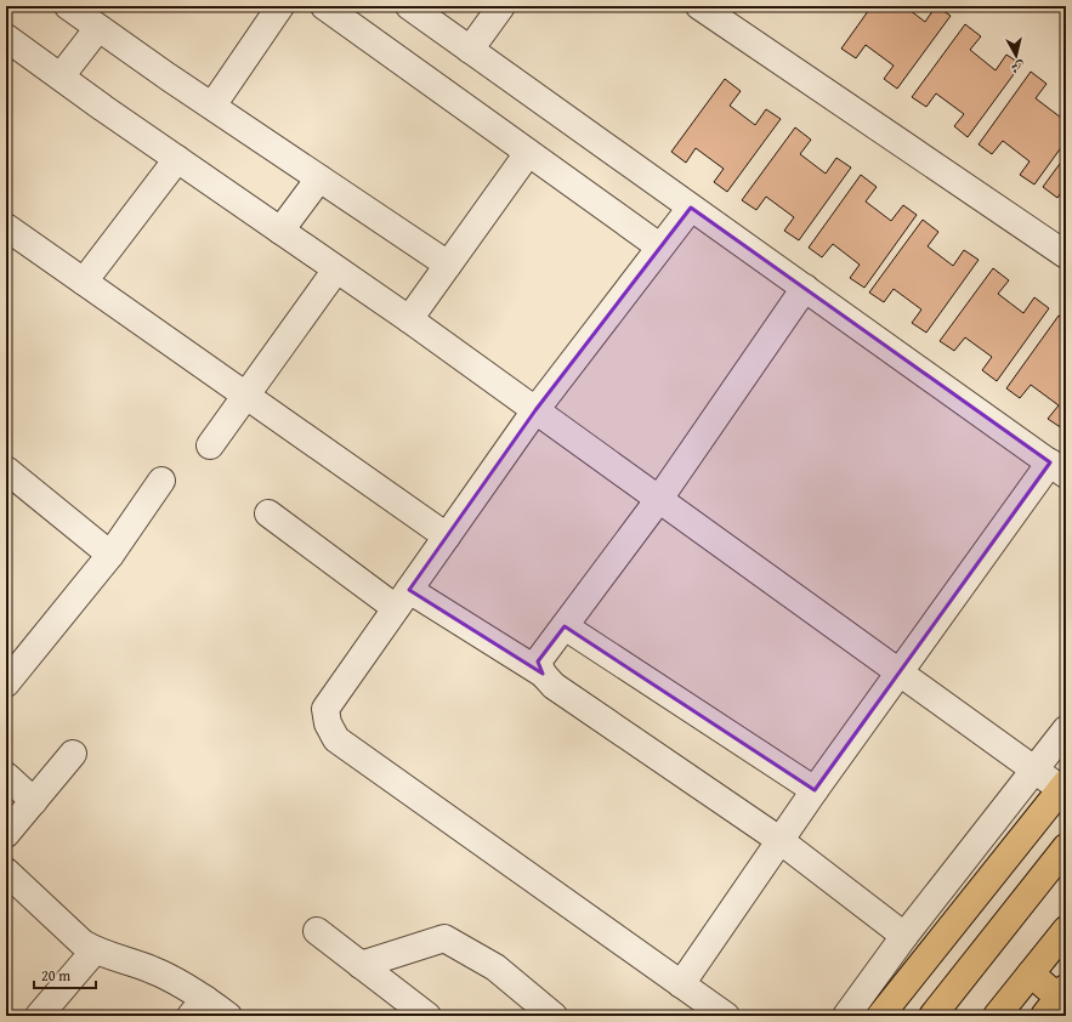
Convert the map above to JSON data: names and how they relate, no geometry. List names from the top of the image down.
{
  "scale_bar": "20 m",
  "north": "bottom"
}
